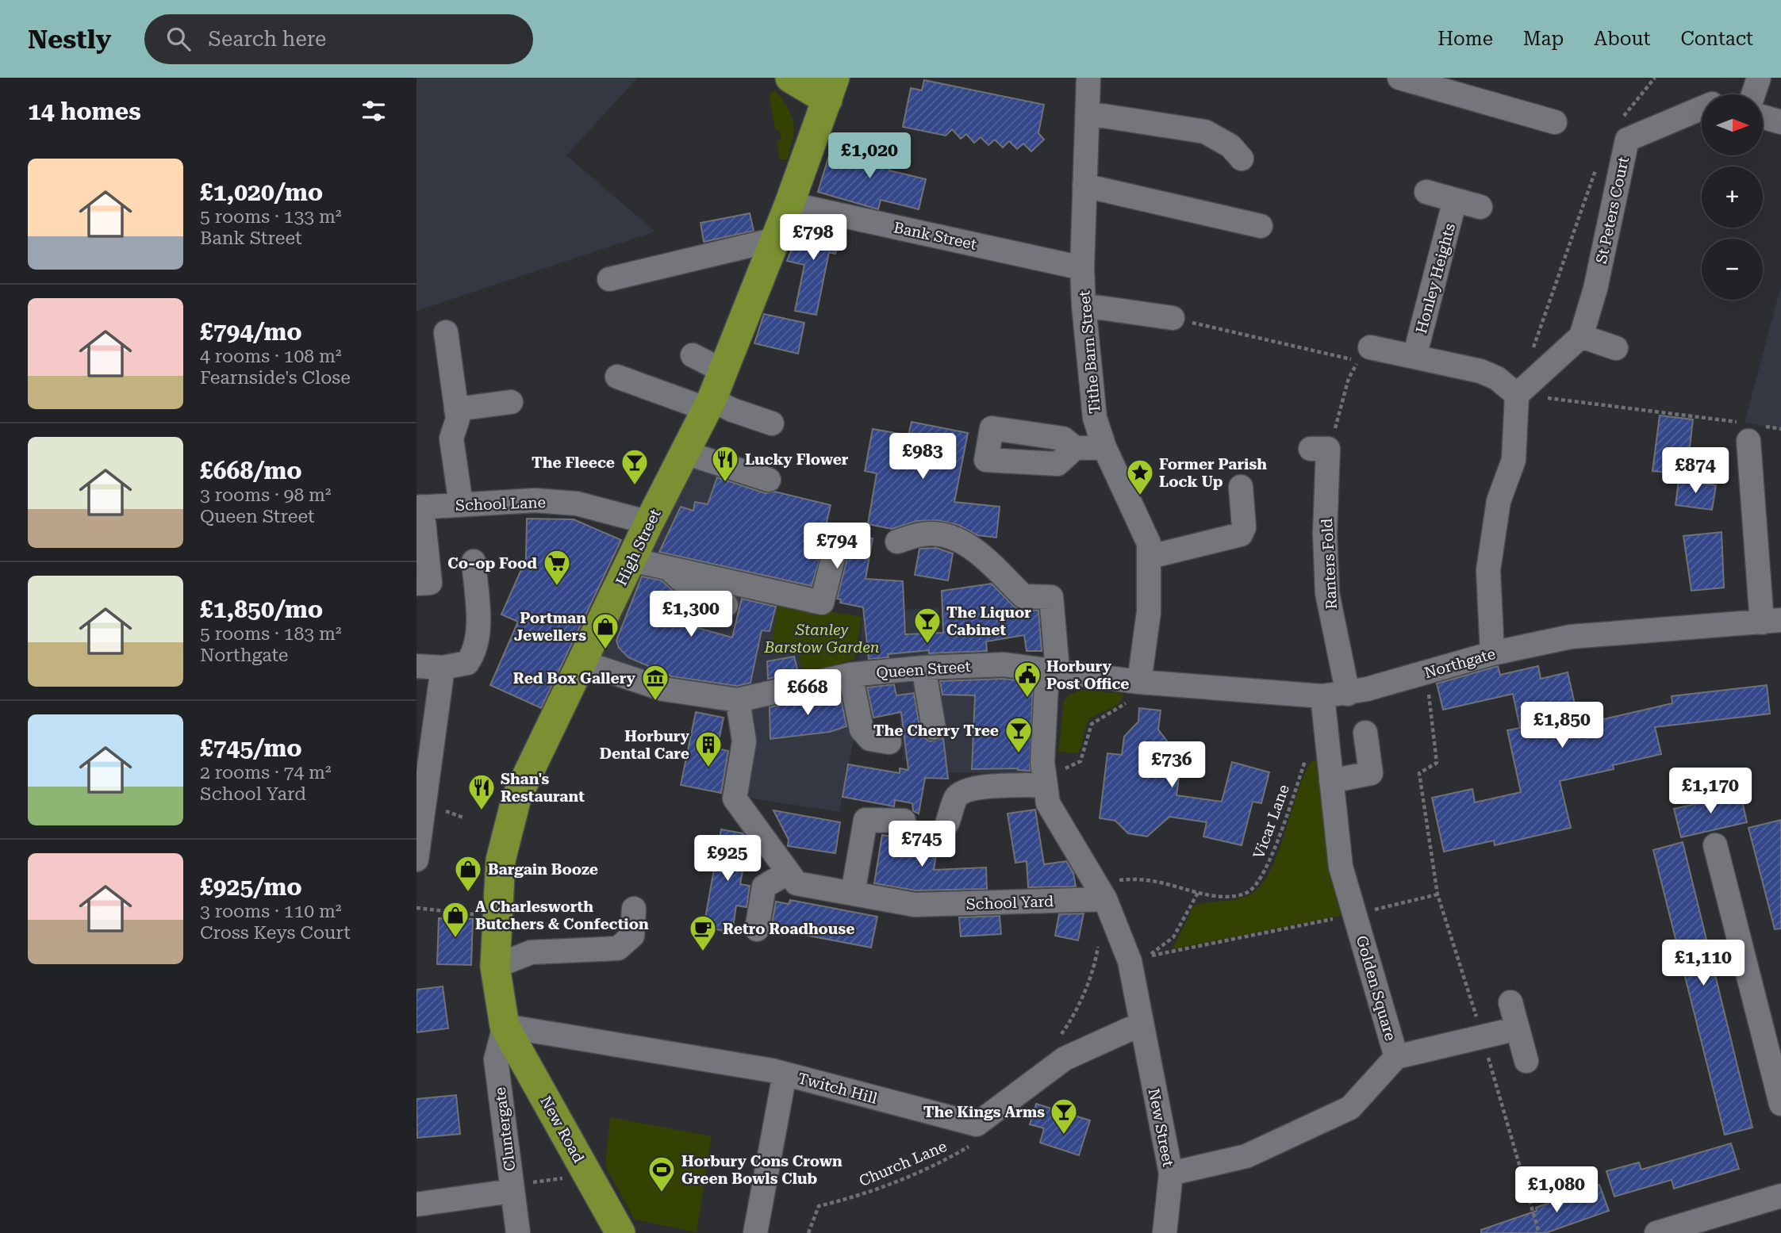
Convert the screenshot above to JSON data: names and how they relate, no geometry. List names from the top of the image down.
{
  "streets": {
    "main road": ["High Street", "New Road"],
    "street": [
      "St Peters Court",
      "Bank Street",
      "Honley Heights",
      "Tithe Barn Street",
      "School Lane",
      "Ranters Fold",
      "Northgate",
      "Queen Street",
      "School Yard",
      "Golden Square",
      "Twitch Hill",
      "New Street",
      "Cluntergate"
    ],
    "path": ["Vicar Lane", "Church Lane"]
  },
  "crossings": [
    ["Bank Street", "Tithe Barn Street"],
    ["Bank Street", "High Street"],
    ["Tithe Barn Street", "Northgate"],
    ["Tithe Barn Street", "Queen Street"],
    ["School Lane", "High Street"],
    ["High Street", "Queen Street"],
    ["High Street", "Twitch Hill"],
    ["High Street", "Cluntergate"],
    ["High Street", "New Road"],
    ["Ranters Fold", "Northgate"],
    ["Northgate", "Queen Street"],
    ["Northgate", "Golden Square"],
    ["Queen Street", "New Street"],
    ["Vicar Lane", "School Yard"],
    ["Vicar Lane", "Golden Square"],
    ["Vicar Lane", "New Street"],
    ["School Yard", "New Street"],
    ["Golden Square", "New Street"],
    ["Twitch Hill", "Cluntergate"],
    ["Twitch Hill", "New Road"],
    ["Twitch Hill", "Church Lane"],
    ["Cluntergate", "New Road"]
  ],
  "parks": ["Stanley Barstow Garden"],
  "places": {
    "restaurant": ["Lucky Flower", "Shan's Restaurant"],
    "bar": [
      "The Fleece",
      "The Liquor Cabinet",
      "The Cherry Tree",
      "The Kings Arms"
    ],
    "place": ["Former Parish Lock Up"],
    "supermarket": ["Co-op Food"],
    "shop": ["Portman Jewellers", "Bargain Booze", "A Charlesworth Butchers & Confection"],
    "public building": ["Horbury Post Office"],
    "museum": ["Red Box Gallery"],
    "building": ["Horbury Dental Care"],
    "cafe": ["Retro Roadhouse"],
    "sports": ["Horbury Cons Crown Green Bowls Club"]
  },
  "north": "right",
  "page": {
    "header": "Nestly",
    "search": "Search here",
    "nav": [
      "Home",
      "Map",
      "About",
      "Contact"
    ],
    "heading": "14 homes",
    "map_buttons": ["+", "−"],
    "price": [
      "£1,020",
      "£798",
      "£983",
      "£874",
      "£794",
      "£1,300",
      "£668",
      "£1,850",
      "£736",
      "£1,170",
      "£745",
      "£925",
      "£1,110",
      "£1,080"
    ],
    "list": [
      {
        "name": "£1,020/mo",
        "note": "5 rooms · 133 m² · Bank Street"
      },
      {
        "name": "£794/mo",
        "note": "4 rooms · 108 m² · Fearnside's Close"
      },
      {
        "name": "£668/mo",
        "note": "3 rooms · 98 m² · Queen Street"
      },
      {
        "name": "£1,850/mo",
        "note": "5 rooms · 183 m² · Northgate"
      },
      {
        "name": "£745/mo",
        "note": "2 rooms · 74 m² · School Yard"
      },
      {
        "name": "£925/mo",
        "note": "3 rooms · 110 m² · Cross Keys Court"
      }
    ]
  }
}
